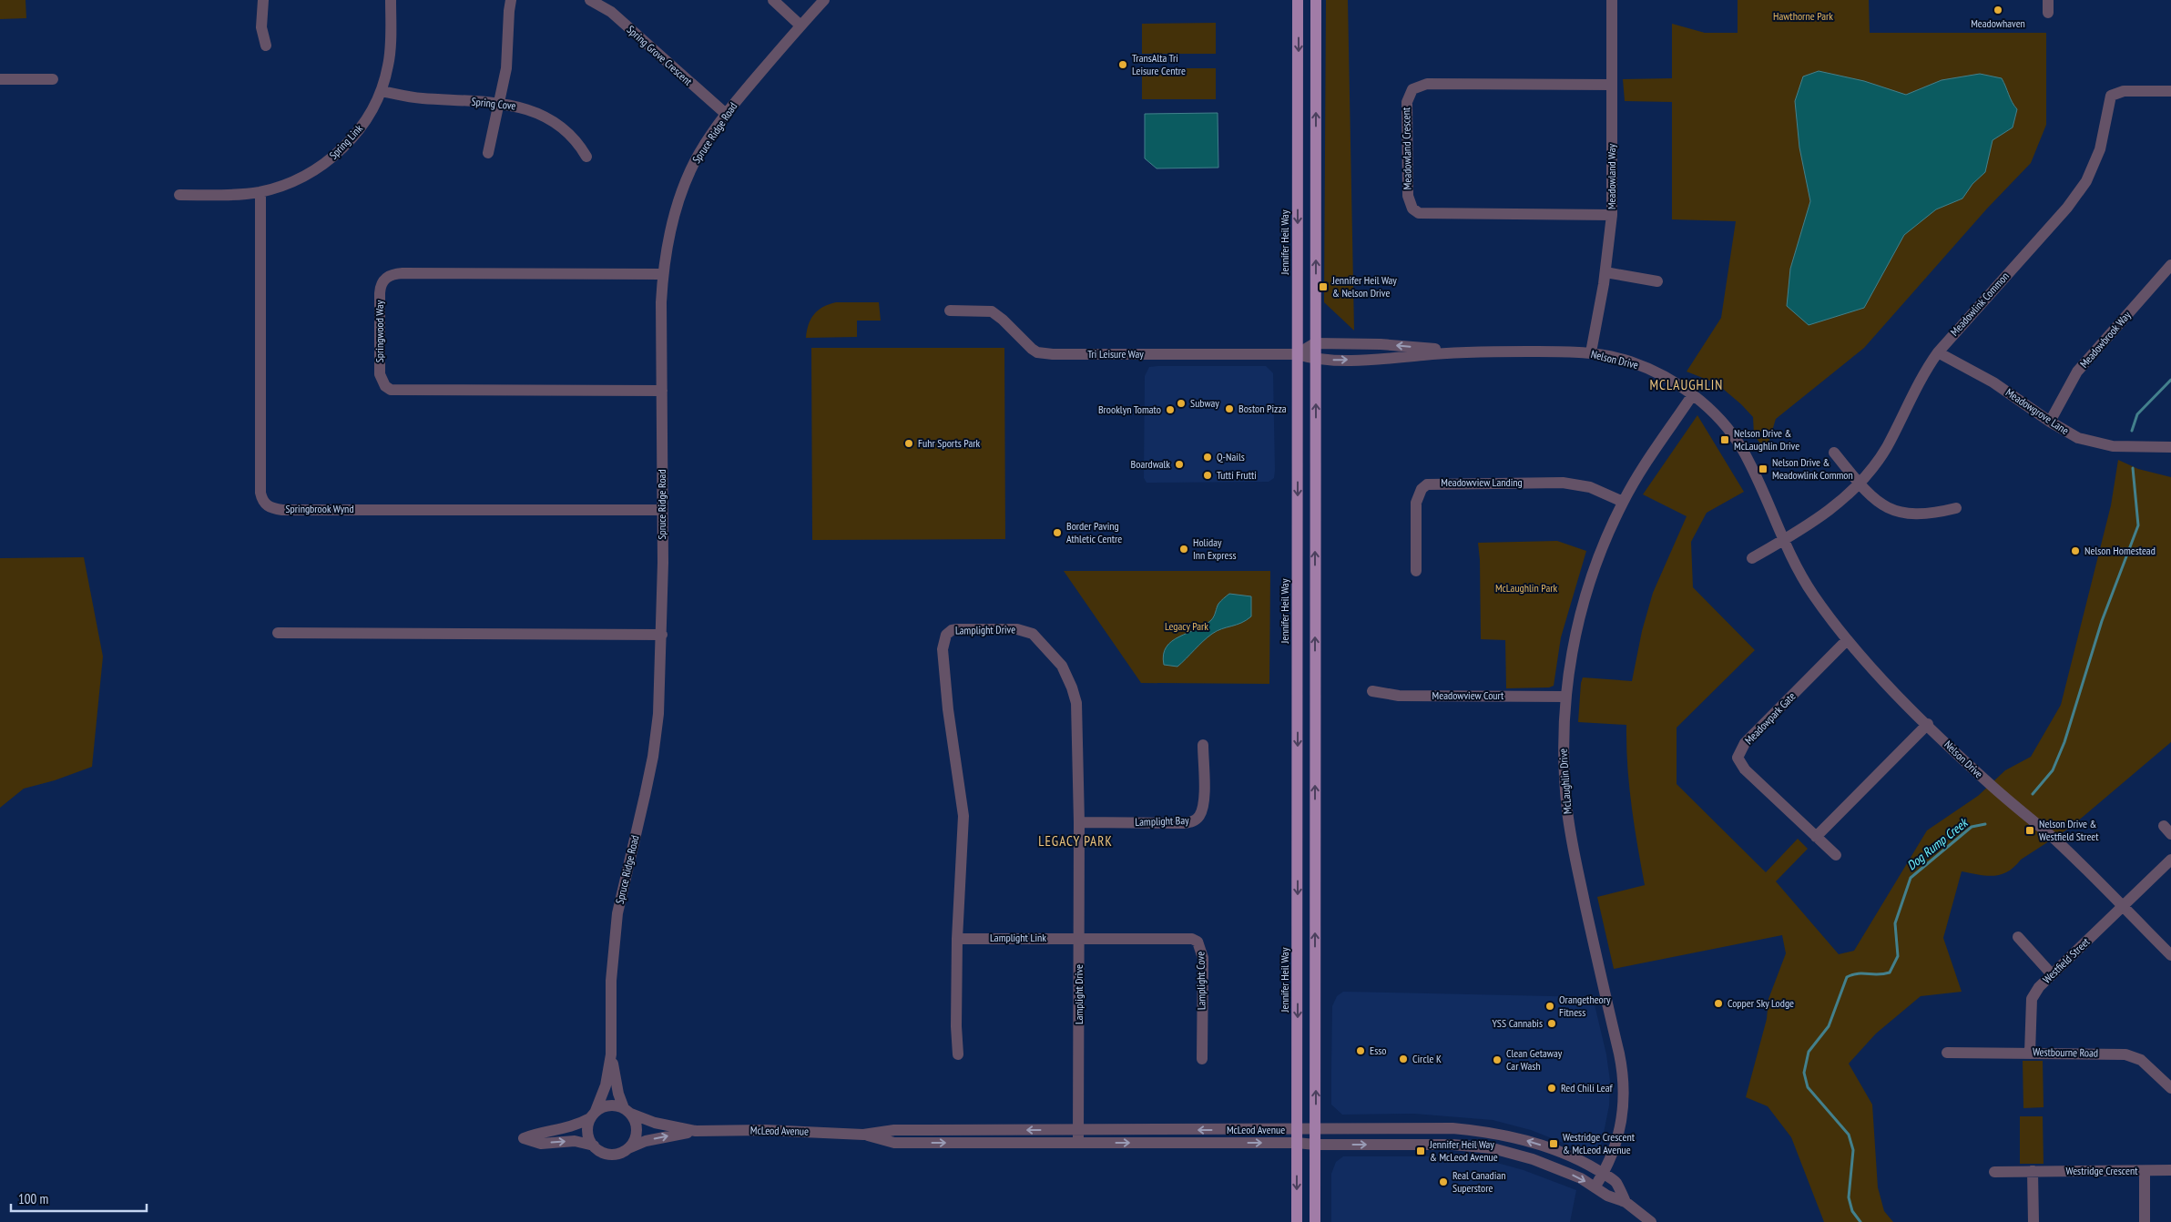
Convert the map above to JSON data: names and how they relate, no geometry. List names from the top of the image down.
{
  "streets": {
    "main road": ["Jennifer Heil Way"],
    "street": [
      "Spring Grove Crescent",
      "Spring Cove",
      "Spruce Ridge Road",
      "Spring Link",
      "Meadowland Crescent",
      "Meadowland Way",
      "Meadowlink Common",
      "Springwood Way",
      "Meadowbrook Way",
      "Tri Leisure Way",
      "Nelson Drive",
      "Meadowgrove Lane",
      "Meadowview Landing",
      "Springbrook Wynd",
      "Lamplight Drive",
      "Meadowview Court",
      "Meadowpark Gate",
      "McLaughlin Drive",
      "Lamplight Bay",
      "Lamplight Link",
      "Westfield Street",
      "Lamplight Cove",
      "Westbourne Road",
      "McLeod Avenue",
      "Westridge Crescent"
    ]
  },
  "crossings": [
    ["Spring Grove Crescent", "Spruce Ridge Road"],
    ["Spring Cove", "Spring Link"],
    ["Spruce Ridge Road", "Springwood Way"],
    ["Spruce Ridge Road", "Springbrook Wynd"],
    ["Spruce Ridge Road", "McLeod Avenue"],
    ["Spring Link", "Springbrook Wynd"],
    ["Meadowland Crescent", "Meadowland Way"],
    ["Meadowland Way", "Nelson Drive"],
    ["Jennifer Heil Way", "Tri Leisure Way"],
    ["Jennifer Heil Way", "Nelson Drive"],
    ["Jennifer Heil Way", "McLeod Avenue"],
    ["Meadowlink Common", "Nelson Drive"],
    ["Meadowlink Common", "Meadowgrove Lane"],
    ["Meadowbrook Way", "Meadowgrove Lane"],
    ["Tri Leisure Way", "Nelson Drive"],
    ["Nelson Drive", "Meadowpark Gate"],
    ["Nelson Drive", "McLaughlin Drive"],
    ["Nelson Drive", "Westfield Street"],
    ["Meadowview Landing", "McLaughlin Drive"],
    ["Lamplight Drive", "Lamplight Bay"],
    ["Lamplight Drive", "Lamplight Link"],
    ["Lamplight Drive", "Lamplight Cove"],
    ["Lamplight Drive", "McLeod Avenue"],
    ["Meadowview Court", "McLaughlin Drive"],
    ["McLaughlin Drive", "McLeod Avenue"],
    ["Lamplight Link", "Lamplight Cove"],
    ["Westfield Street", "Westbourne Road"]
  ],
  "districts": ["MCLAUGHLIN", "LEGACY PARK"],
  "water": ["Dog Rump Creek"],
  "parks": ["Hawthorne Park", "McLaughlin Park", "Legacy Park"],
  "places": {
    "other": [
      "Meadowhaven",
      "TransAlta Tri Leisure Centre",
      "Subway",
      "Boston Pizza",
      "Brooklyn Tomato",
      "Fuhr Sports Park",
      "Q-Nails",
      "Boardwalk",
      "Tutti Frutti",
      "Border Paving Athletic Centre",
      "Holiday Inn Express",
      "Nelson Homestead",
      "Copper Sky Lodge",
      "Orangetheory Fitness",
      "YSS Cannabis",
      "Esso",
      "Circle K",
      "Clean Getaway Car Wash",
      "Red Chili Leaf",
      "Real Canadian Superstore"
    ],
    "transit": [
      "Jennifer Heil Way & Nelson Drive",
      "Nelson Drive & McLaughlin Drive",
      "Nelson Drive & Meadowlink Common",
      "Nelson Drive & Westfield Street",
      "Westridge Crescent & McLeod Avenue",
      "Jennifer Heil Way & McLeod Avenue"
    ]
  },
  "scale_bar": "100 m"
}
